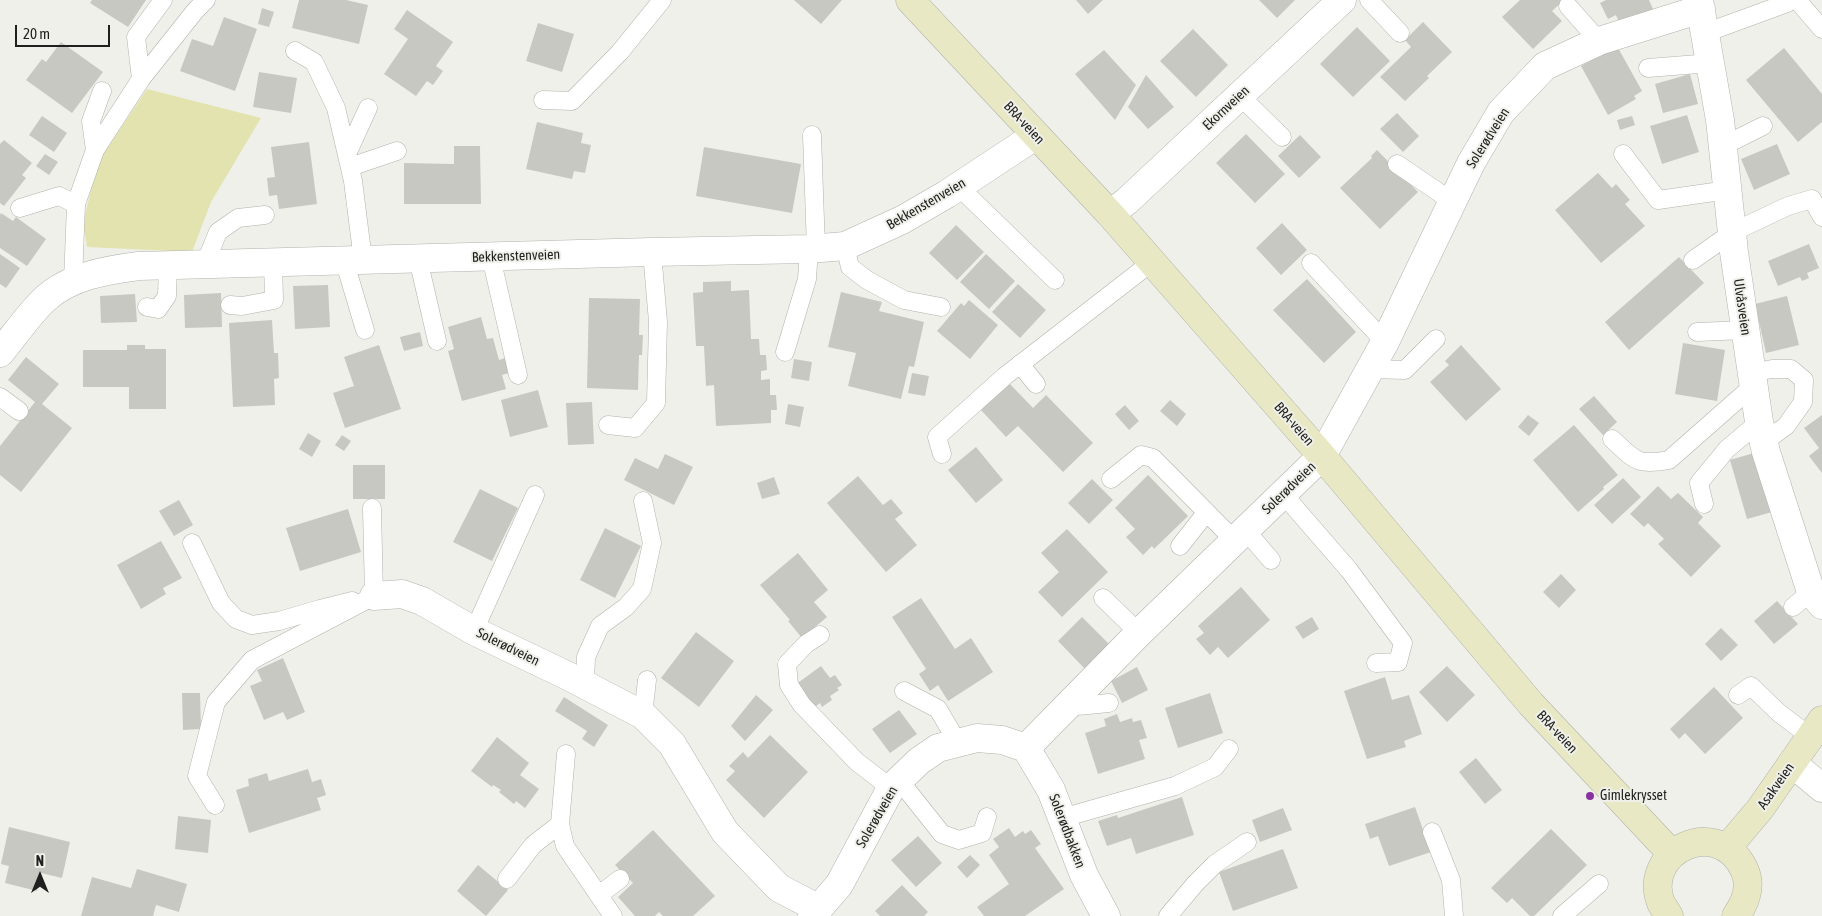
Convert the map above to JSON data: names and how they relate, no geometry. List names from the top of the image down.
{
  "streets": {
    "main road": ["BRA-veien", "Asakveien"],
    "street": [
      "Ekornveien",
      "Solerødveien",
      "Bekkenstenveien",
      "Ulvåsveien",
      "Solerødbakken"
    ]
  },
  "crossings": [
    ["Ekornveien", "BRA-veien"],
    ["BRA-veien", "Solerødveien"],
    ["BRA-veien", "Bekkenstenveien"],
    ["Solerødveien", "Ulvåsveien"],
    ["Solerødveien", "Solerødbakken"]
  ],
  "places": ["Gimlekrysset"],
  "scale_bar": "20 m",
  "north": "top"
}
